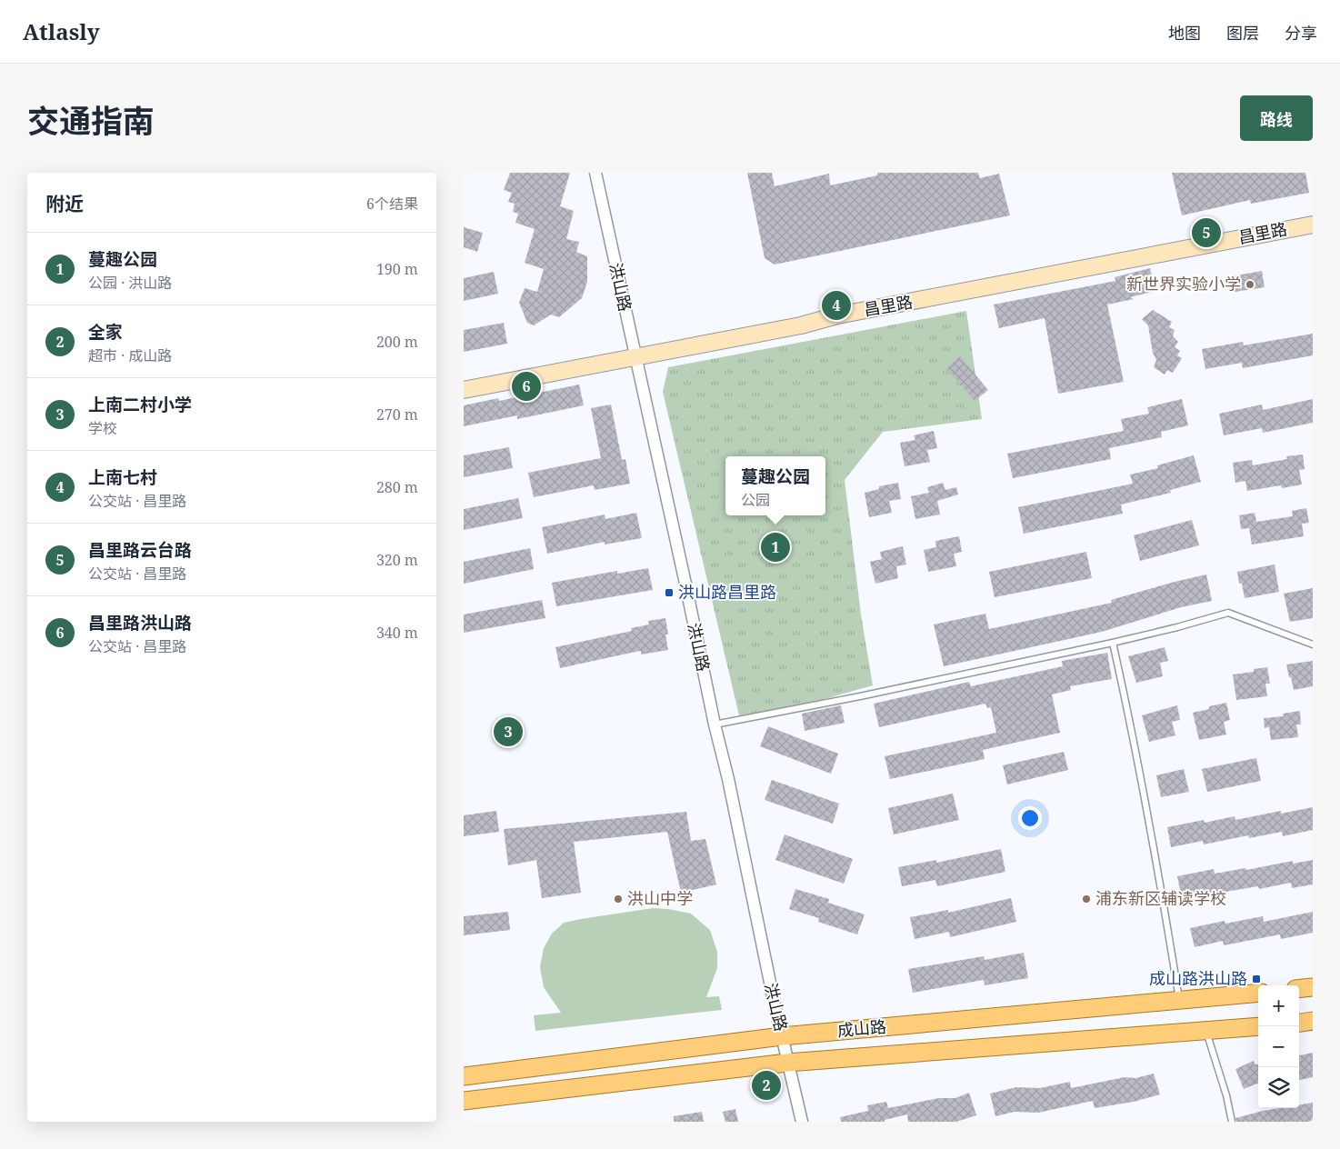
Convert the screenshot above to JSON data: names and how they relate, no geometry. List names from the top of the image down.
{
  "streets": {
    "main road": ["成山路"],
    "street": ["昌里路", "洪山路"]
  },
  "crossings": [
    ["昌里路", "洪山路"],
    ["洪山路", "成山路"]
  ],
  "places": {
    "other": ["新世界实验小学", "洪山中学", "浦东新区辅读学校"],
    "transit": ["洪山路昌里路", "成山路洪山路"]
  },
  "page": {
    "header": "Atlasly",
    "nav": ["地图", "图层", "分享"],
    "title": "交通指南",
    "buttons": "路线",
    "heading": ["附近", "6个结果"],
    "pins": [
      "5",
      "4",
      "6",
      "1",
      "3",
      "2"
    ],
    "list": [
      {
        "mark": "1",
        "name": "蔓趣公园",
        "note": "公园 · 洪山路",
        "value": "190 m"
      },
      {
        "mark": "2",
        "name": "全家",
        "note": "超市 · 成山路",
        "value": "200 m"
      },
      {
        "mark": "3",
        "name": "上南二村小学",
        "note": "学校",
        "value": "270 m"
      },
      {
        "mark": "4",
        "name": "上南七村",
        "note": "公交站 · 昌里路",
        "value": "280 m"
      },
      {
        "mark": "5",
        "name": "昌里路云台路",
        "note": "公交站 · 昌里路",
        "value": "320 m"
      },
      {
        "mark": "6",
        "name": "昌里路洪山路",
        "note": "公交站 · 昌里路",
        "value": "340 m"
      }
    ],
    "popup": ["蔓趣公园", "公园"],
    "map_buttons": ["+", "−"]
  }
}
